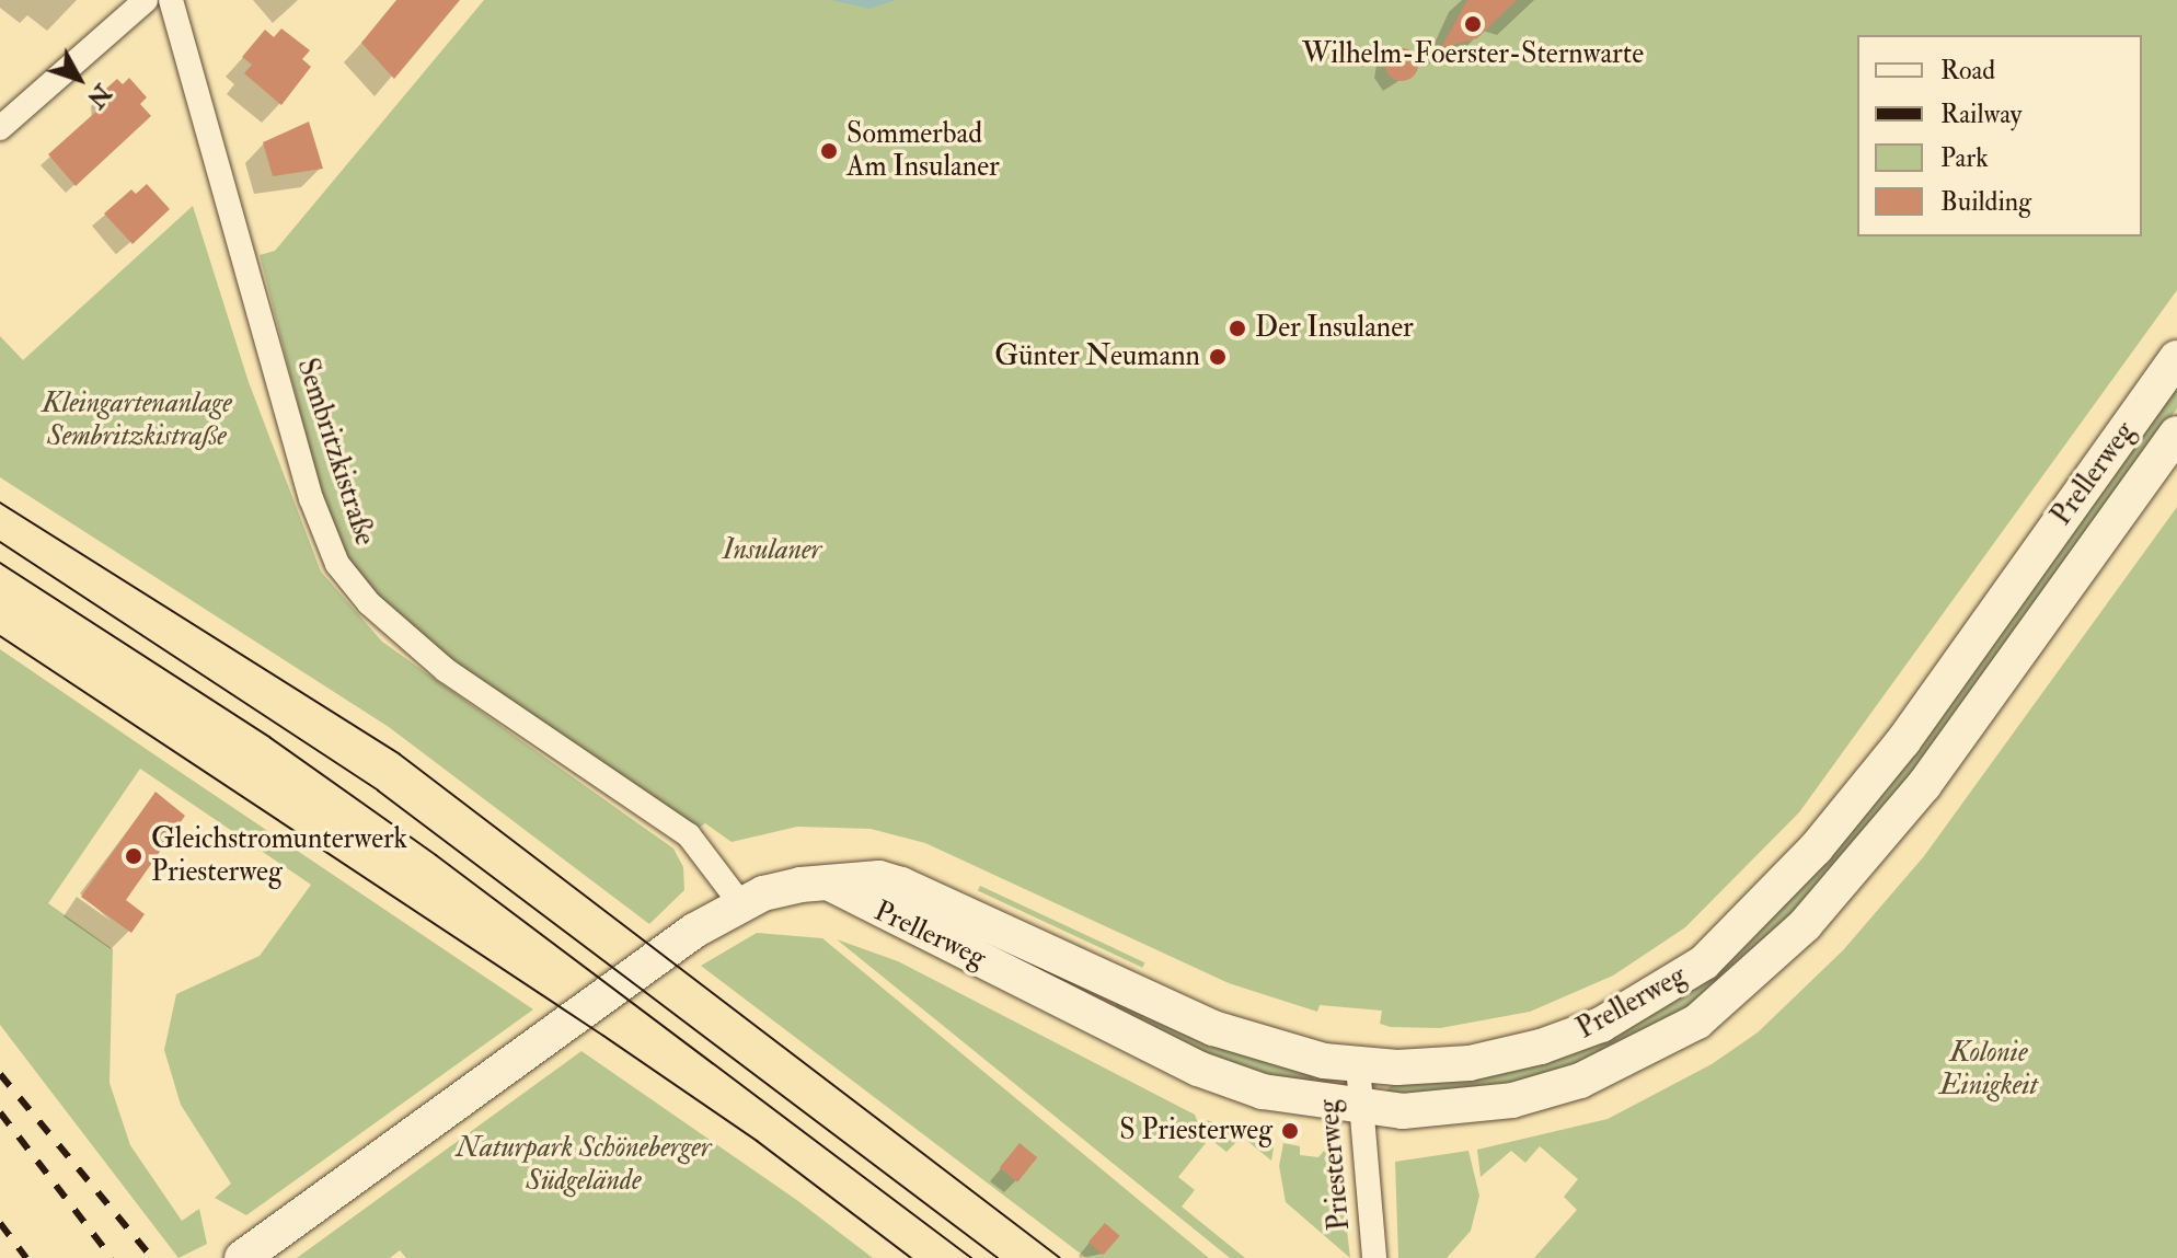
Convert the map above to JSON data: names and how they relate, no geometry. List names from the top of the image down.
{
  "streets": {
    "main road": ["Prellerweg"],
    "street": ["Sembritzkistraße", "Priesterweg"]
  },
  "crossings": [
    ["Sembritzkistraße", "Prellerweg"],
    ["Prellerweg", "Priesterweg"]
  ],
  "parks": [
    "Kleingartenanlage Sembritzkistraße",
    "Insulaner",
    "Kolonie Einigkeit",
    "Naturpark Schöneberger Südgelände"
  ],
  "places": [
    "Wilhelm-Foerster-Sternwarte",
    "Sommerbad Am Insulaner",
    "Der Insulaner",
    "Günter Neumann",
    "Gleichstromunterwerk Priesterweg",
    "S Priesterweg"
  ],
  "legend": [
    "Road",
    "Railway",
    "Park",
    "Building"
  ],
  "north": "bottom right"
}
